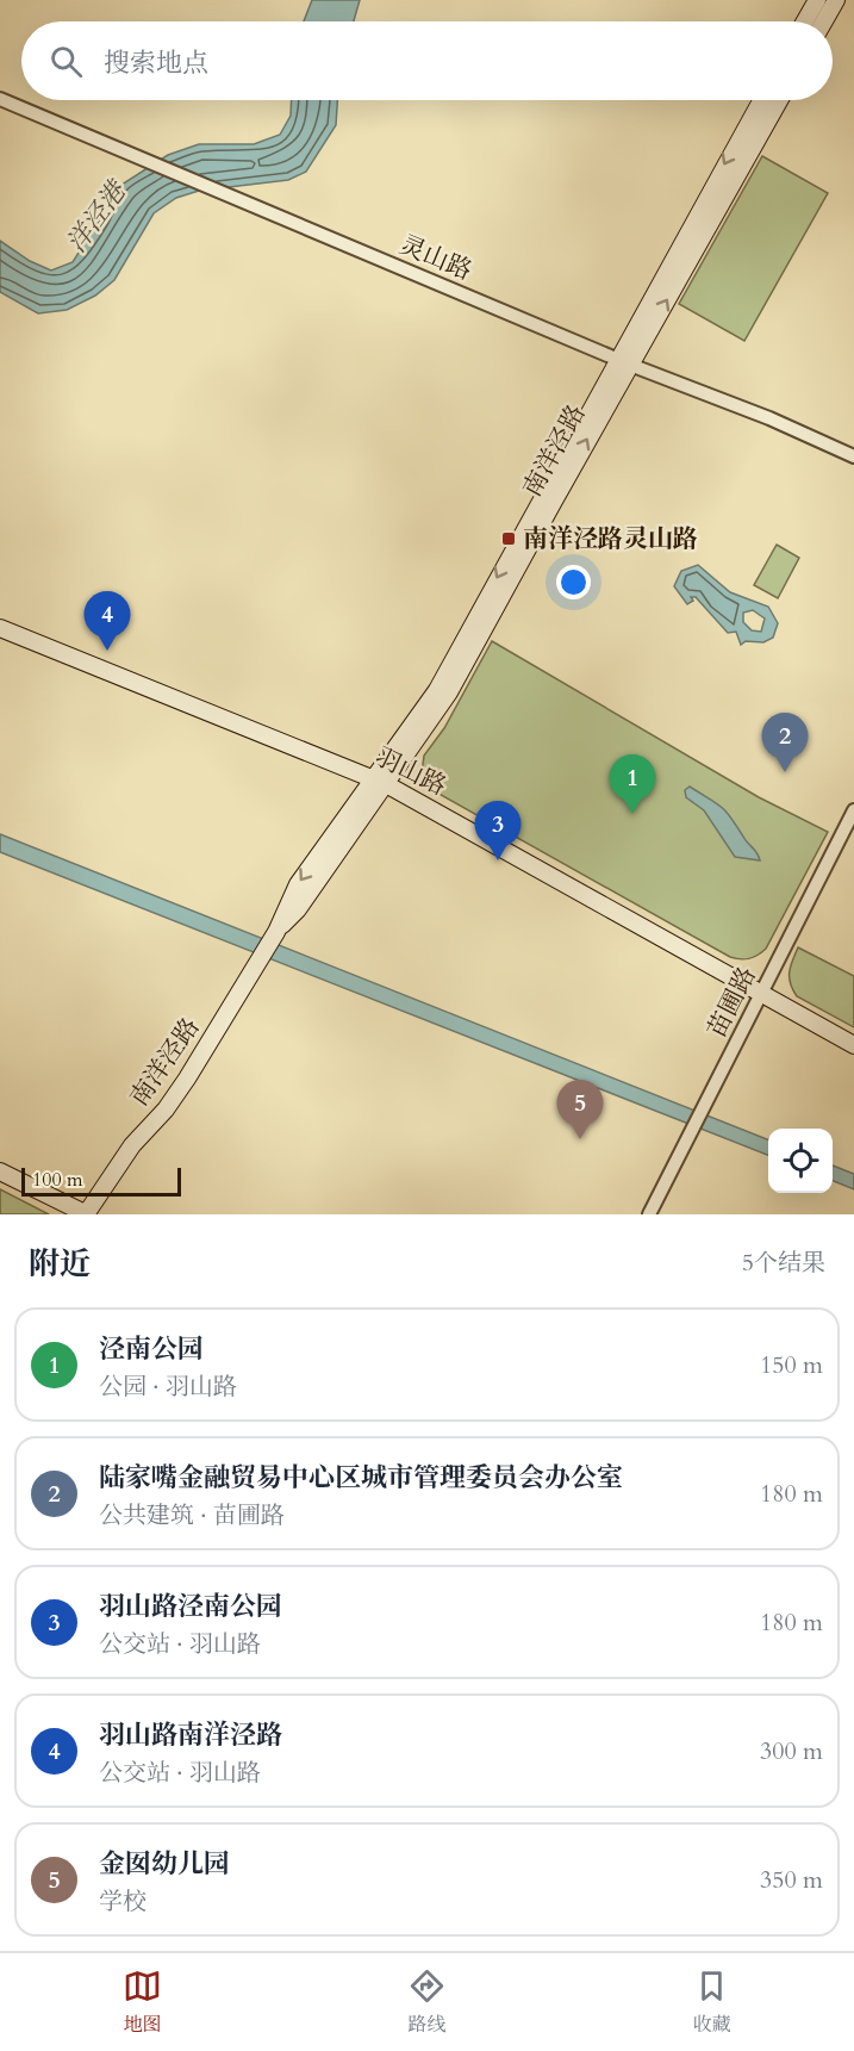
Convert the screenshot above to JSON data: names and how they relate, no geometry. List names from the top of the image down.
{
  "streets": {
    "main road": ["南洋泾路", "羽山路"],
    "street": ["灵山路", "苗圃路"]
  },
  "crossings": [
    ["灵山路", "南洋泾路"],
    ["南洋泾路", "羽山路"],
    ["羽山路", "苗圃路"]
  ],
  "water": ["洋泾港"],
  "places": {
    "transit": ["南洋泾路灵山路"]
  },
  "scale_bar": "100 m",
  "page": {
    "search": "搜索地点",
    "pins": [
      "4",
      "2",
      "1",
      "3",
      "5"
    ],
    "scale": "100 m",
    "heading": ["附近", "5个结果"],
    "list": [
      {
        "mark": "1",
        "name": "泾南公园",
        "note": "公园 · 羽山路",
        "value": "150 m"
      },
      {
        "mark": "2",
        "name": "陆家嘴金融贸易中心区城市管理委员会办公室",
        "note": "公共建筑 · 苗圃路",
        "value": "180 m"
      },
      {
        "mark": "3",
        "name": "羽山路泾南公园",
        "note": "公交站 · 羽山路",
        "value": "180 m"
      },
      {
        "mark": "4",
        "name": "羽山路南洋泾路",
        "note": "公交站 · 羽山路",
        "value": "300 m"
      },
      {
        "mark": "5",
        "name": "金囡幼儿园",
        "note": "学校",
        "value": "350 m"
      }
    ],
    "nav": ["地图", "路线", "收藏"]
  }
}
